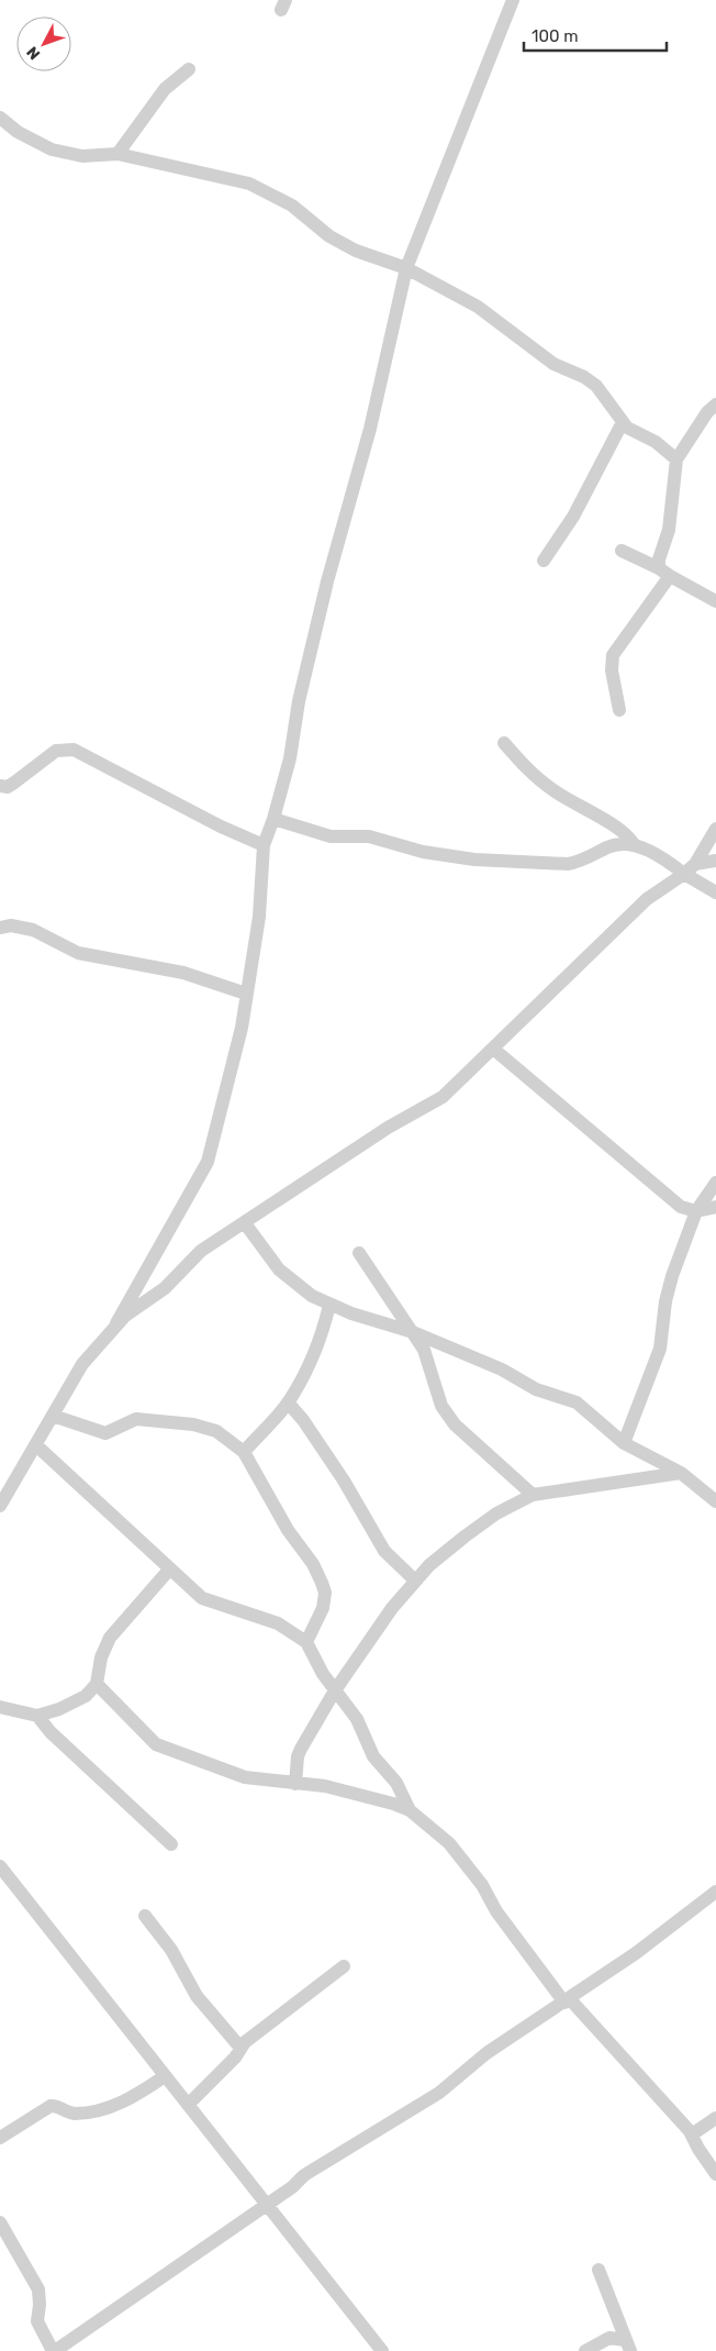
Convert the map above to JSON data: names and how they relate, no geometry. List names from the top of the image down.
{
  "scale_bar": "100 m",
  "north": "bottom left"
}
